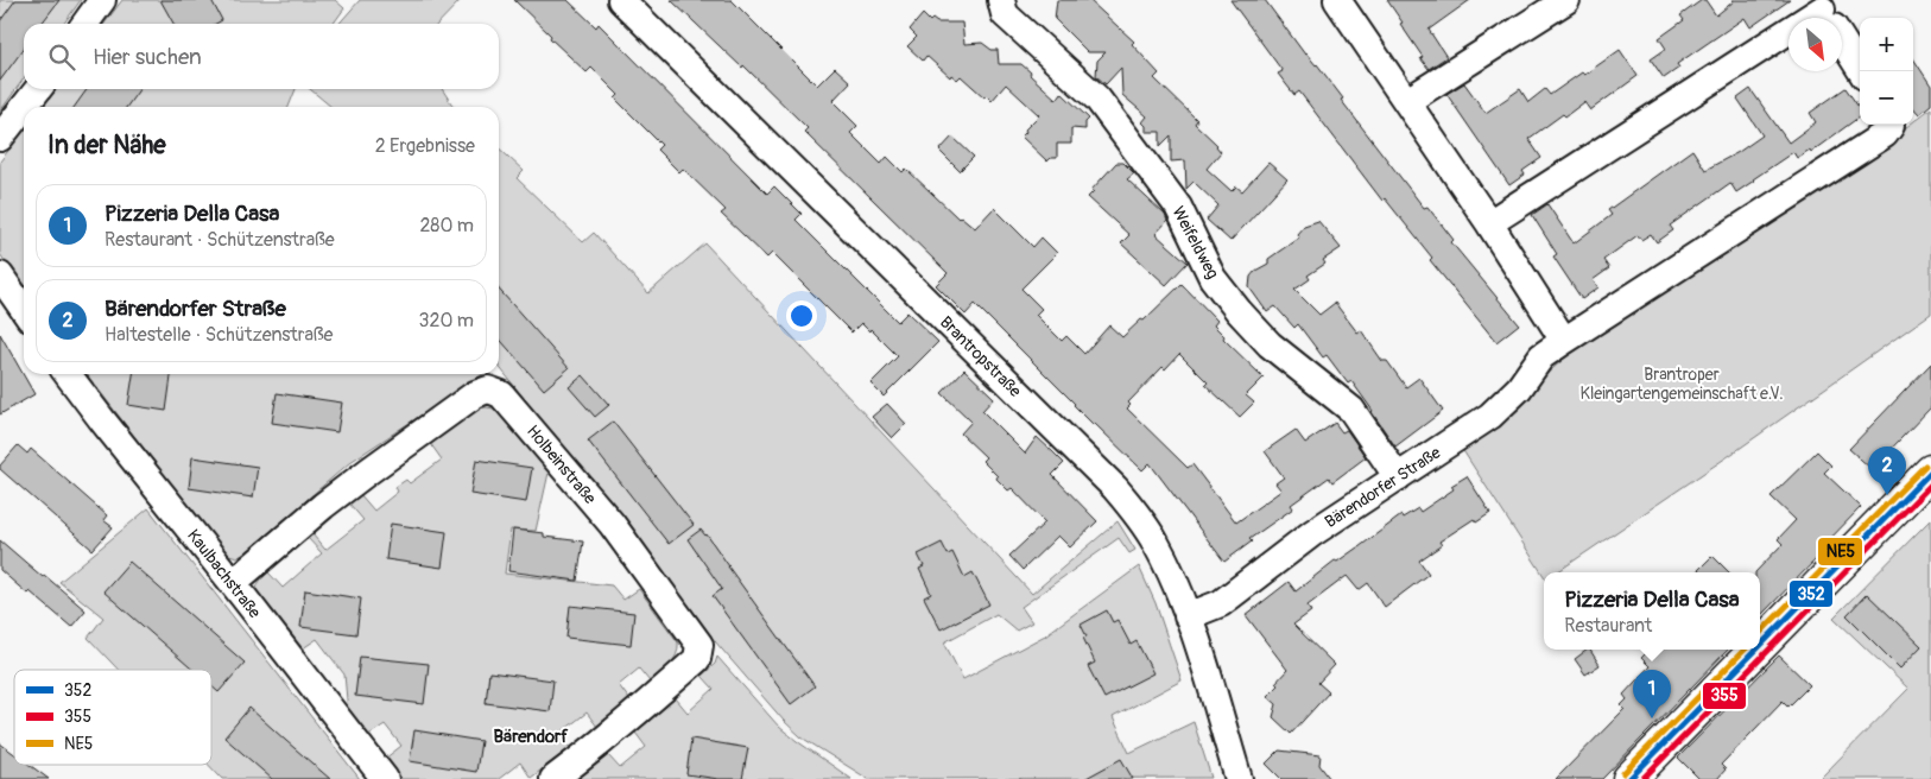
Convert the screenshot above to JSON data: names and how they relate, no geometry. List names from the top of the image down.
{
  "streets": {
    "street": [
      "Weifeldweg",
      "Brantropstraße",
      "Holbeinstraße",
      "Bärendorfer Straße",
      "Kaulbachstraße"
    ]
  },
  "crossings": [
    ["Weifeldweg", "Bärendorfer Straße"],
    ["Brantropstraße", "Bärendorfer Straße"],
    ["Holbeinstraße", "Kaulbachstraße"]
  ],
  "districts": ["Bärendorf"],
  "parks": ["Brantroper Kleingartengemeinschaft e.V."],
  "lines": ["transit line NE5", "transit line 352", "transit line 355"],
  "legend": ["352", "355", "NE5"],
  "north": "bottom right",
  "page": {
    "map_buttons": ["+", "−"],
    "search": "Hier suchen",
    "heading": ["In der Nähe", "2 Ergebnisse"],
    "list": [
      {
        "mark": "1",
        "name": "Pizzeria Della Casa",
        "note": "Restaurant · Schützenstraße",
        "value": "280 m"
      },
      {
        "mark": "2",
        "name": "Bärendorfer Straße",
        "note": "Haltestelle · Schützenstraße",
        "value": "320 m"
      }
    ],
    "pins": ["2", "1"],
    "popup": ["Pizzeria Della Casa", "Restaurant"]
  }
}
